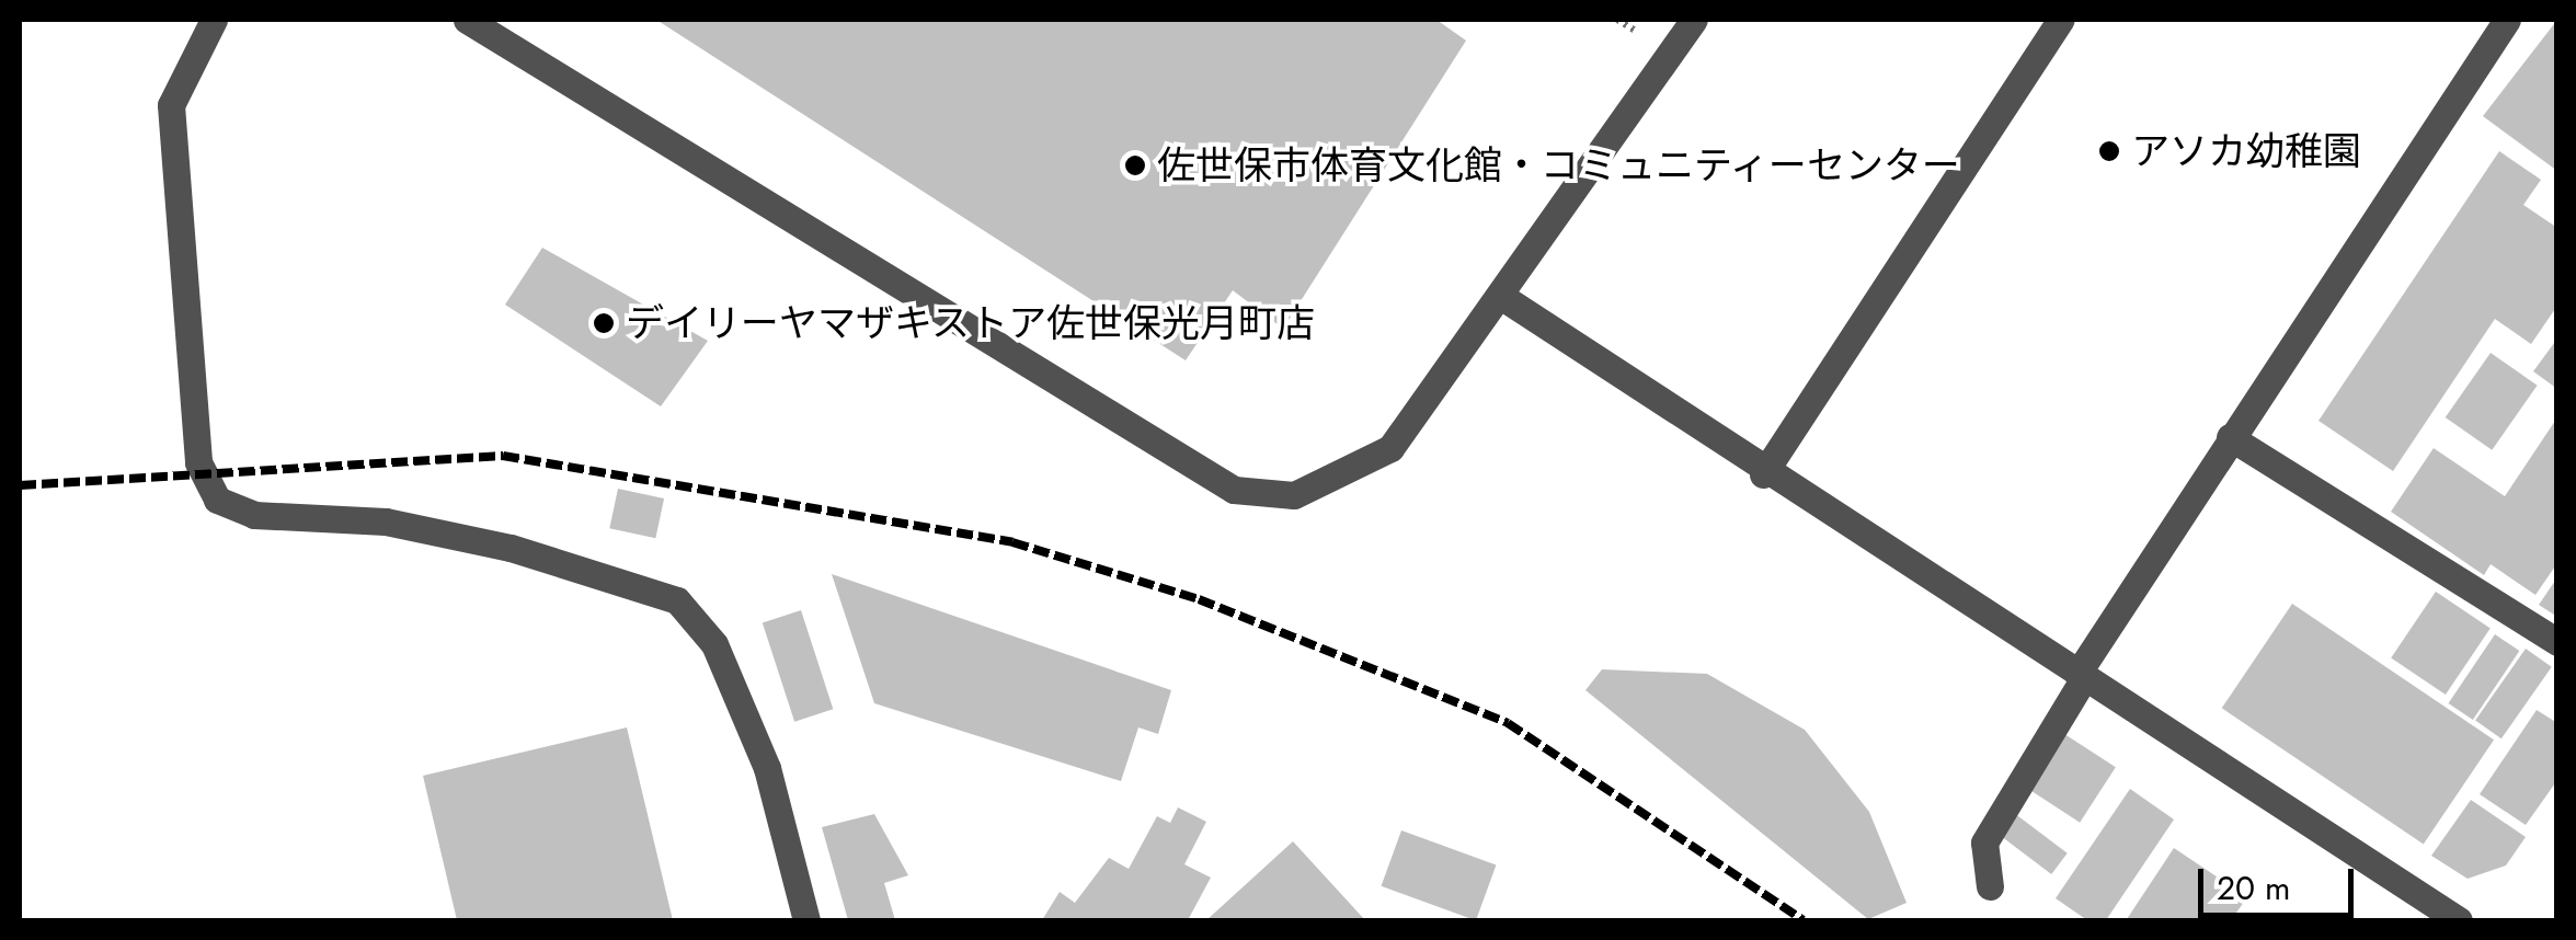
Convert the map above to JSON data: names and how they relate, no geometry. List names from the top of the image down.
{
  "places": ["アソカ幼稚園", "佐世保市体育文化館・コミュニティーセンター", "デイリーヤマザキストア佐世保光月町店"],
  "scale_bar": "20 m"
}
